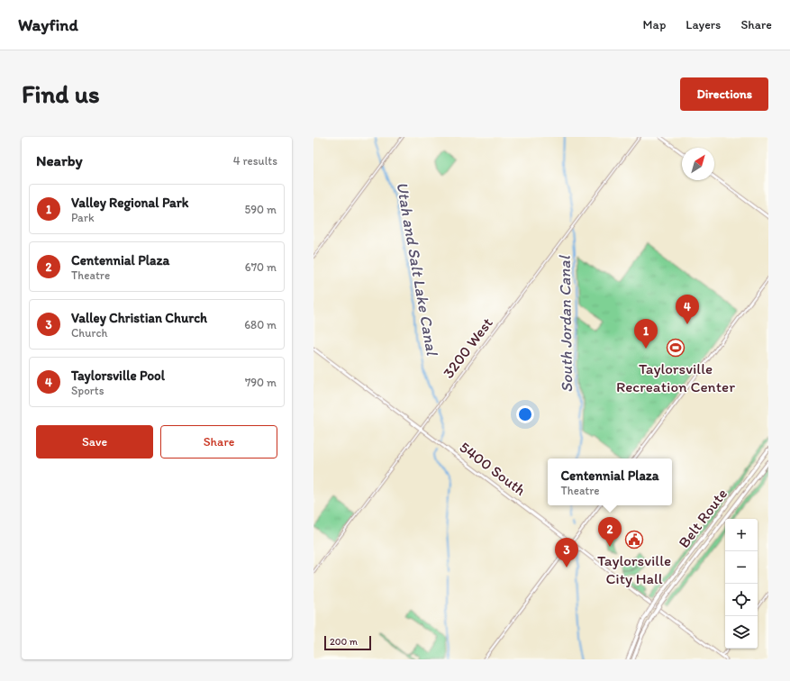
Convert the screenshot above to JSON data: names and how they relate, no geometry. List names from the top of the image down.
{
  "streets": {
    "highway": ["Belt Route"],
    "main road": ["5400 South"],
    "street": ["3200 West"]
  },
  "crossings": [
    ["3200 West", "5400 South"]
  ],
  "water": ["Utah and Salt Lake Canal", "South Jordan Canal"],
  "places": {
    "sports": ["Taylorsville Recreation Center"],
    "public building": ["Taylorsville City Hall"]
  },
  "scale_bar": "200 m",
  "north": "top right",
  "page": {
    "header": "Wayfind",
    "nav": ["Map", "Layers", "Share"],
    "buttons": [
      "Directions",
      ["Save", "Share"]
    ],
    "title": "Find us",
    "heading": ["Nearby", "4 results"],
    "list": [
      {
        "mark": "1",
        "name": "Valley Regional Park",
        "note": "Park",
        "value": "590 m"
      },
      {
        "mark": "2",
        "name": "Centennial Plaza",
        "note": "Theatre",
        "value": "670 m"
      },
      {
        "mark": "3",
        "name": "Valley Christian Church",
        "note": "Church",
        "value": "680 m"
      },
      {
        "mark": "4",
        "name": "Taylorsville Pool",
        "note": "Sports",
        "value": "790 m"
      }
    ],
    "pins": [
      "4",
      "1",
      "2",
      "3"
    ],
    "popup": ["Centennial Plaza", "Theatre"],
    "map_buttons": ["+", "−"],
    "scale": "200 m"
  }
}
